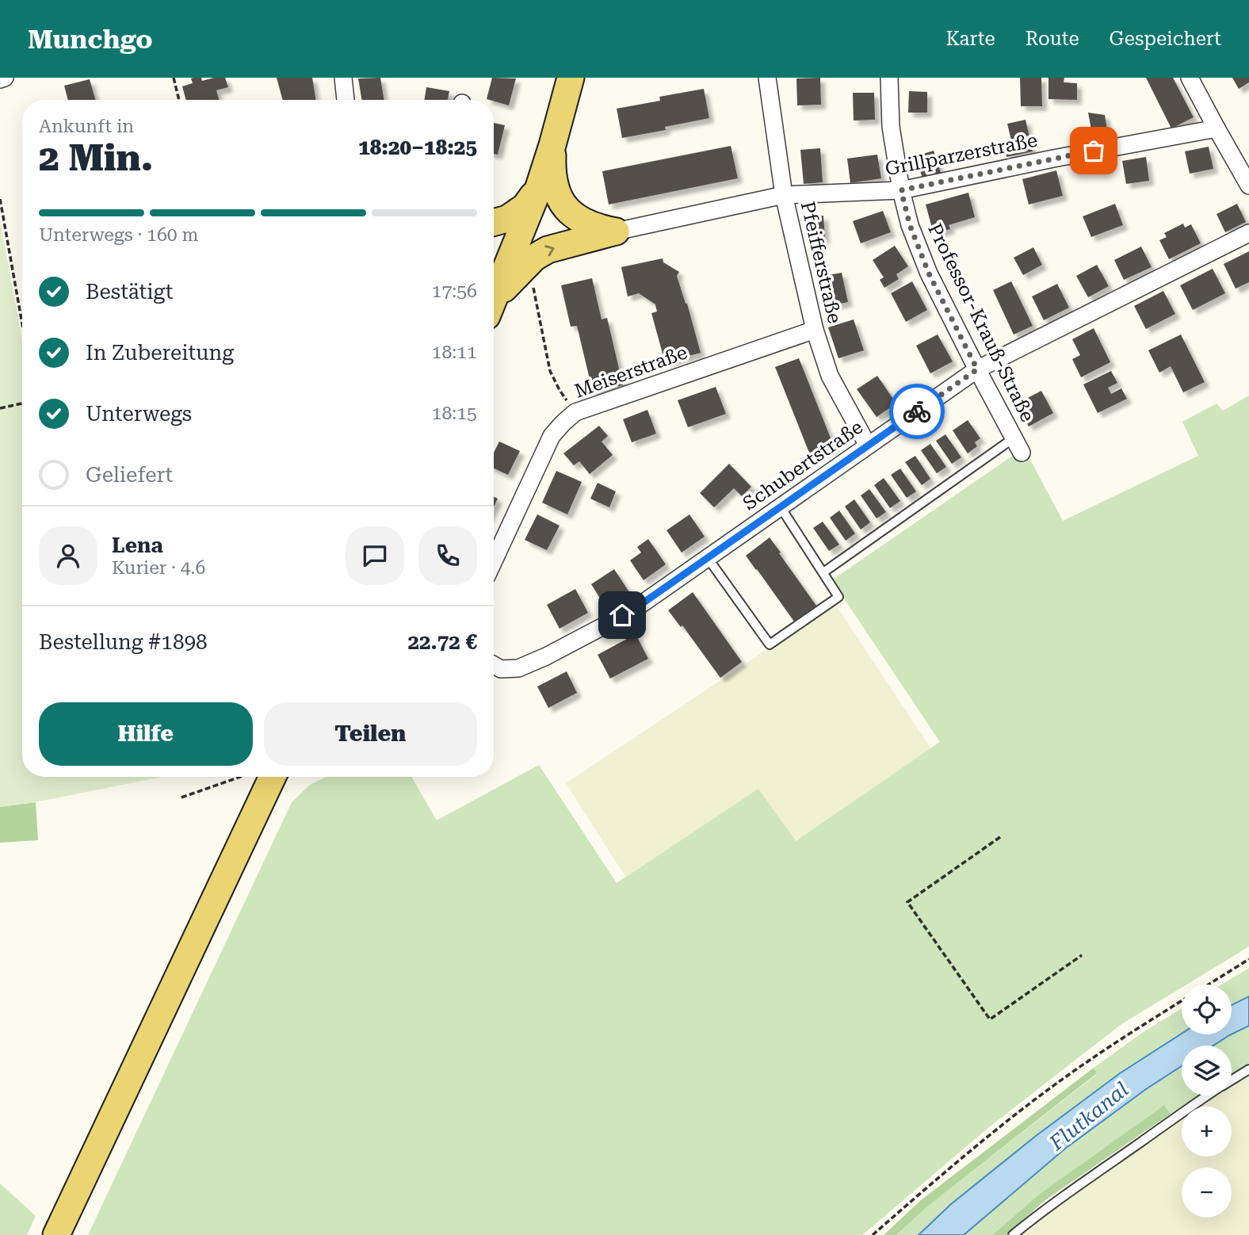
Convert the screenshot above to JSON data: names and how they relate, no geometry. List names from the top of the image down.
{
  "streets": {
    "street": [
      "Grillparzerstraße",
      "Pfeifferstraße",
      "Professor-Krauß-Straße",
      "Meiserstraße",
      "Schubertstraße"
    ]
  },
  "crossings": [
    ["Grillparzerstraße", "Pfeifferstraße"],
    ["Grillparzerstraße", "Professor-Krauß-Straße"],
    ["Pfeifferstraße", "Meiserstraße"],
    ["Pfeifferstraße", "Schubertstraße"],
    ["Professor-Krauß-Straße", "Schubertstraße"]
  ],
  "water": ["Flutkanal"],
  "page": {
    "header": "Munchgo",
    "nav": ["Karte", "Route", "Gespeichert"],
    "heading": ["2 Min.", "Ankunft in", "18:20–18:25"],
    "panel": [
      "Lena",
      "Kurier · 4.6",
      "Bestellung #1898",
      "22.72 €"
    ],
    "bar": "Unterwegs · 160 m",
    "list": [
      ["Bestätigt", "17:56"],
      ["In Zubereitung", "18:11"],
      ["Unterwegs", "18:15"],
      "Geliefert"
    ],
    "buttons": ["Hilfe", "Teilen"],
    "map_buttons": ["+", "−"]
  }
}
